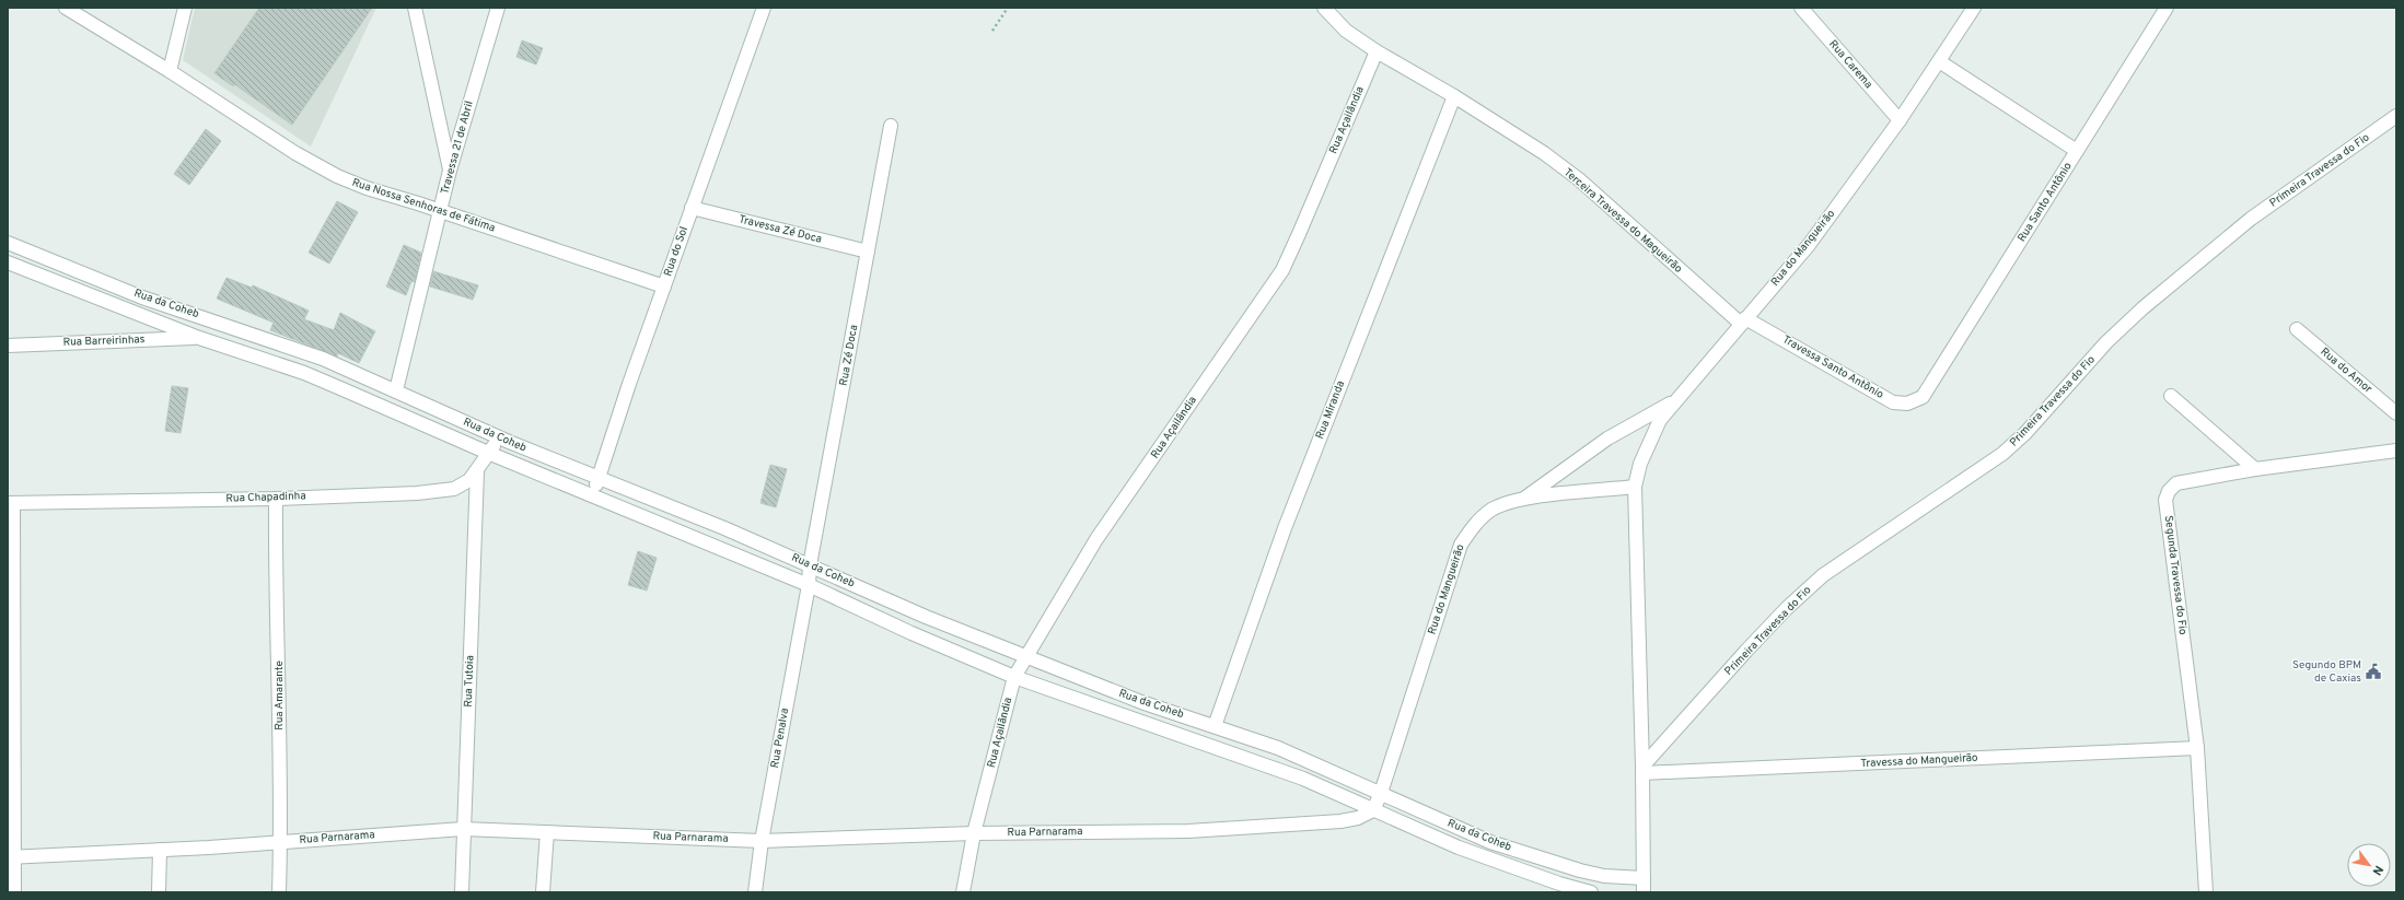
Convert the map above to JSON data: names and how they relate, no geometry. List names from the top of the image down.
{
  "streets": {
    "street": [
      "Rua Carema",
      "Rua Açailândia",
      "Travessa 21 de Abril",
      "Primeira Travessa do Fio",
      "Rua Santo Antônio",
      "Rua Nossa Senhoras de Fátima",
      "Terceira Travessa do Magueirão",
      "Travessa Zé Doca",
      "Rua do Mangueirão",
      "Rua do Sol",
      "Rua da Coheb",
      "Rua Barreirinhas",
      "Rua Zé Doca",
      "Travessa Santo Antônio",
      "Rua do Amor",
      "Rua Miranda",
      "Rua Chapadinha",
      "Segunda Travessa do Fio",
      "Rua Tutoia",
      "Rua Amarante",
      "Rua Penalva",
      "Travessa do Mangueirão",
      "Rua Parnarama"
    ]
  },
  "crossings": [
    ["Rua Carema", "Rua do Mangueirão"],
    ["Rua Açailândia", "Rua da Coheb"],
    ["Rua Açailândia", "Rua Parnarama"],
    ["Travessa 21 de Abril", "Rua Nossa Senhoras de Fátima"],
    ["Travessa 21 de Abril", "Rua da Coheb"],
    ["Primeira Travessa do Fio", "Rua do Mangueirão"],
    ["Primeira Travessa do Fio", "Travessa do Mangueirão"],
    ["Rua Santo Antônio", "Travessa Santo Antônio"],
    ["Rua Nossa Senhoras de Fátima", "Rua do Sol"],
    ["Terceira Travessa do Magueirão", "Rua do Mangueirão"],
    ["Terceira Travessa do Magueirão", "Travessa Santo Antônio"],
    ["Terceira Travessa do Magueirão", "Rua Miranda"],
    ["Travessa Zé Doca", "Rua do Sol"],
    ["Travessa Zé Doca", "Rua Zé Doca"],
    ["Rua do Mangueirão", "Rua da Coheb"],
    ["Rua do Mangueirão", "Travessa Santo Antônio"],
    ["Rua do Mangueirão", "Travessa do Mangueirão"],
    ["Rua do Mangueirão", "Rua Parnarama"],
    ["Rua do Sol", "Rua da Coheb"],
    ["Rua da Coheb", "Rua Barreirinhas"],
    ["Rua da Coheb", "Rua Zé Doca"],
    ["Rua da Coheb", "Rua Miranda"],
    ["Rua da Coheb", "Rua Chapadinha"],
    ["Rua da Coheb", "Rua Penalva"],
    ["Rua da Coheb", "Rua Parnarama"],
    ["Rua Zé Doca", "Rua Penalva"],
    ["Rua Chapadinha", "Rua Tutoia"],
    ["Rua Chapadinha", "Rua Amarante"],
    ["Segunda Travessa do Fio", "Travessa do Mangueirão"],
    ["Rua Tutoia", "Rua Parnarama"],
    ["Rua Amarante", "Rua Parnarama"],
    ["Rua Penalva", "Rua Parnarama"]
  ],
  "places": {
    "public building": ["Segundo BPM de Caxias"]
  },
  "north": "bottom right"
}
